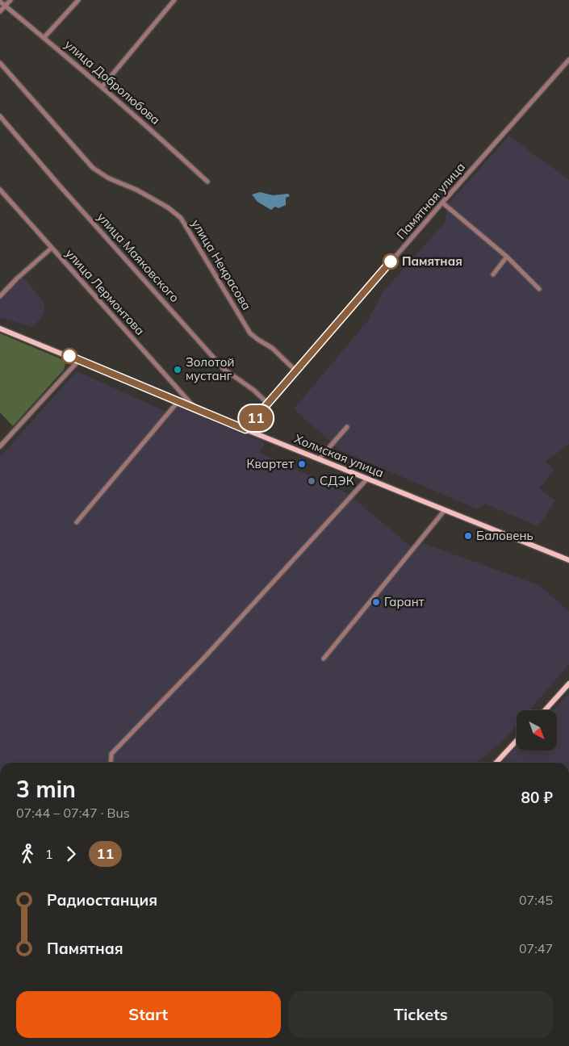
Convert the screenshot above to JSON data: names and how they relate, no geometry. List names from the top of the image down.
{
  "streets": {
    "main road": ["Холмская улица"],
    "street": [
      "улица Добролюбова",
      "Памятная улица",
      "улица Маяковского",
      "улица Некрасова",
      "улица Лермонтова"
    ]
  },
  "crossings": [
    ["Памятная улица", "улица Маяковского"],
    ["Памятная улица", "улица Некрасова"],
    ["Памятная улица", "Холмская улица"],
    ["улица Лермонтова", "Холмская улица"]
  ],
  "places": [
    "Памятная",
    "Золотой мустанг",
    "Квартет",
    "СДЭК",
    "Баловень",
    "Гарант"
  ],
  "lines": ["bus line 11"],
  "north": "bottom right",
  "page": {
    "on_map": "11",
    "heading": ["3 min", "07:44 – 07:47 · Bus", "80 ₽"],
    "legs": ["1", "11"],
    "list": [
      {
        "name": "Радиостанция",
        "value": "07:45"
      },
      {
        "name": "Памятная",
        "value": "07:47"
      }
    ],
    "buttons": ["Start", "Tickets"]
  }
}
